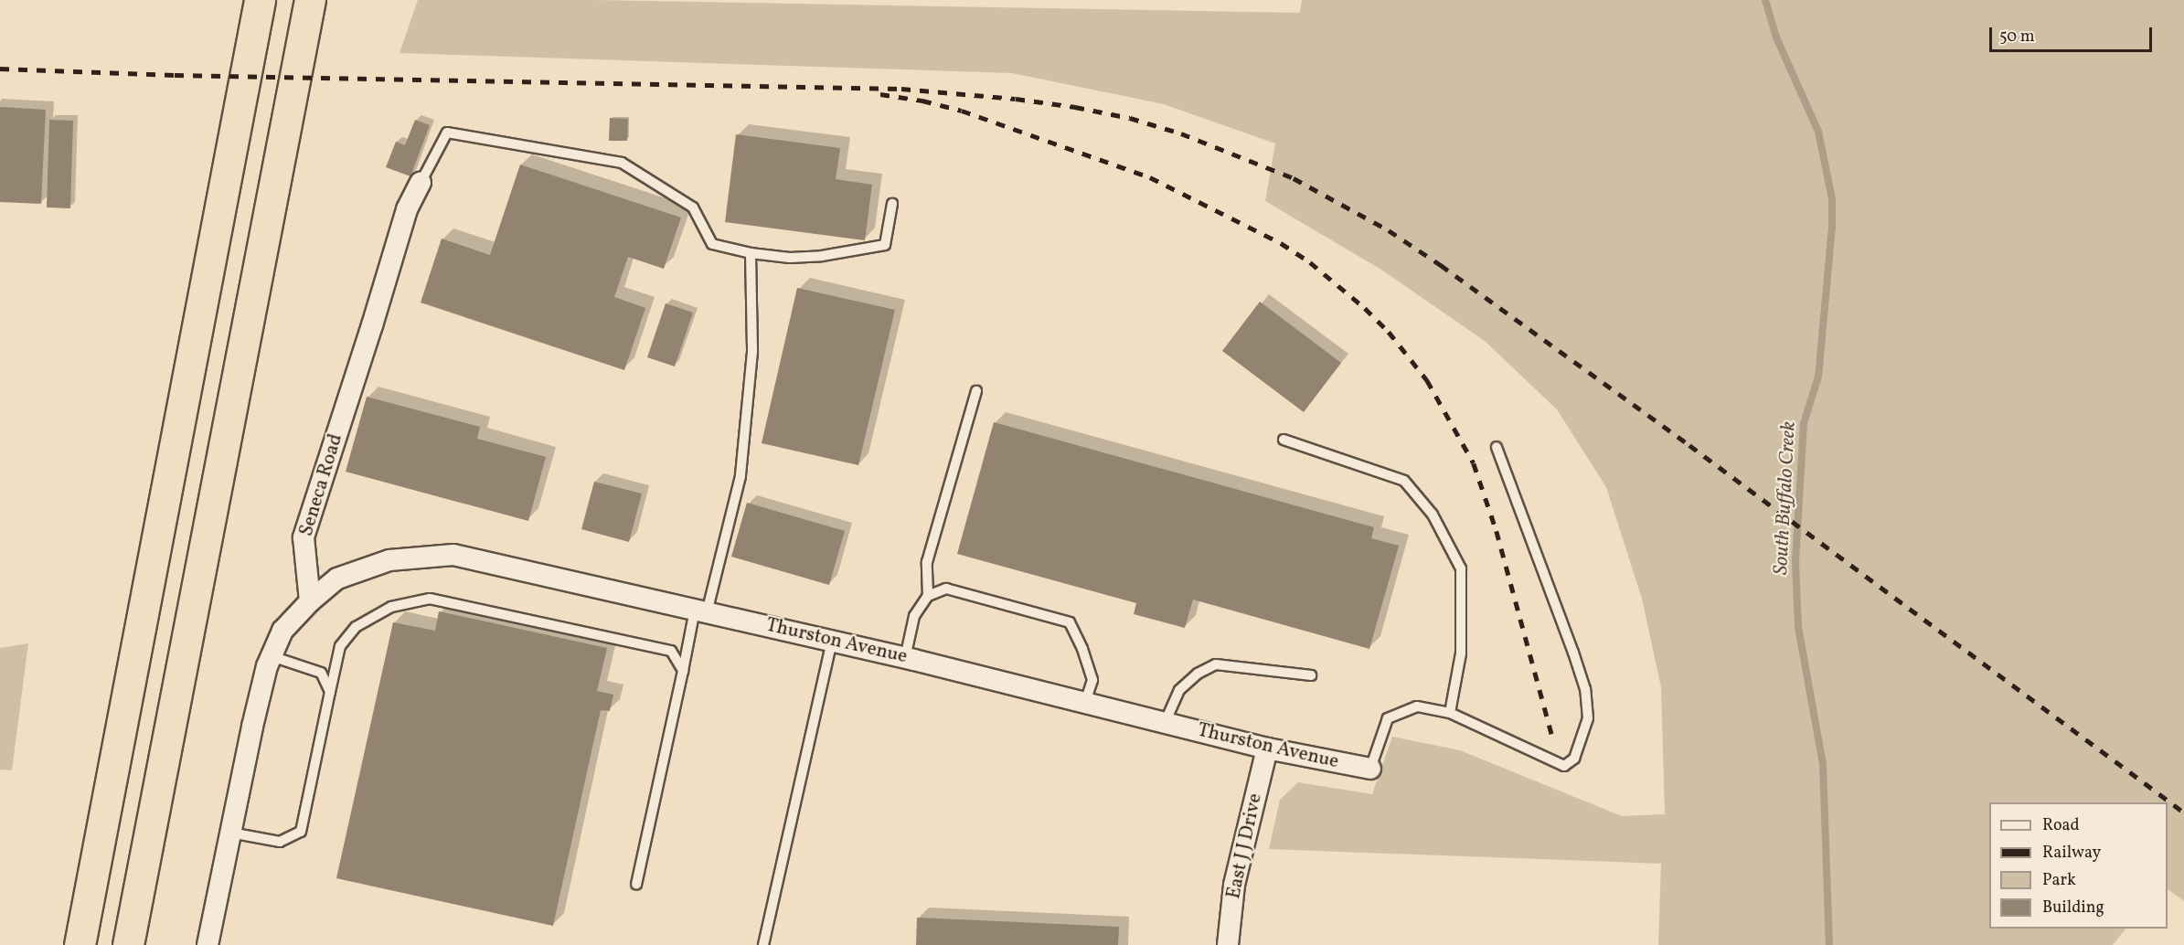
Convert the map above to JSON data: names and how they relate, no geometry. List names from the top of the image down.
{
  "streets": {
    "street": ["Seneca Road", "Thurston Avenue", "East J J Drive"]
  },
  "crossings": [
    ["Seneca Road", "Thurston Avenue"],
    ["Thurston Avenue", "East J J Drive"]
  ],
  "water": ["South Buffalo Creek"],
  "legend": [
    "Road",
    "Railway",
    "Park",
    "Building"
  ],
  "scale_bar": "50 m"
}
